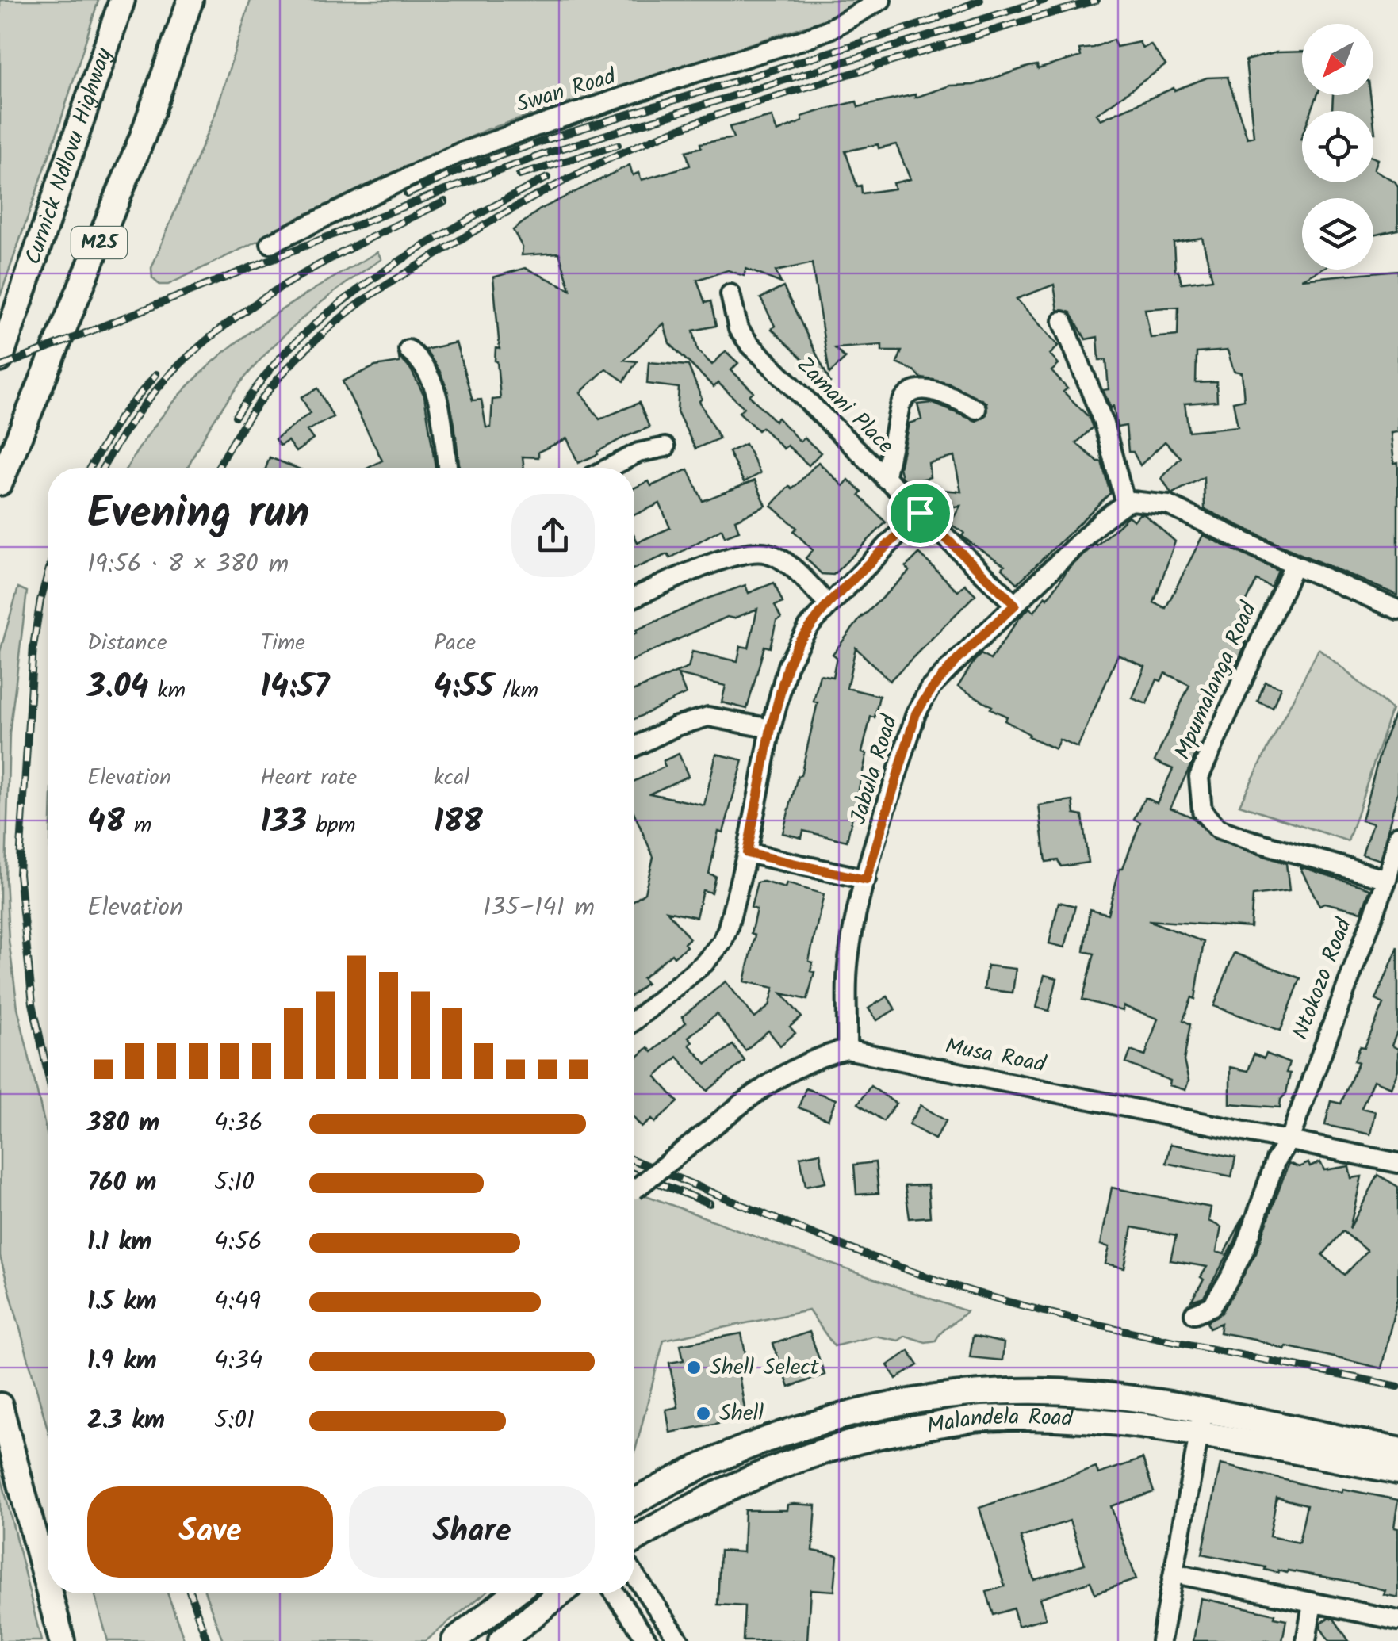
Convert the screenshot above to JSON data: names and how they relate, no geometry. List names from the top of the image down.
{
  "streets": {
    "main road": ["Curnick Ndlovu Highway", "M25", "Malandela Road"],
    "street": [
      "Swan Road",
      "Zamani Place",
      "Mpumalanga Road",
      "Jabula Road",
      "Ntokozo Road",
      "Musa Road"
    ]
  },
  "crossings": [
    ["Zamani Place", "Jabula Road"],
    ["Mpumalanga Road", "Ntokozo Road"],
    ["Jabula Road", "Musa Road"],
    ["Ntokozo Road", "Musa Road"]
  ],
  "places": ["Shell Select", "Shell"],
  "north": "bottom left",
  "page": {
    "heading": ["Evening run", "19:56 · 8 × 380 m"],
    "stats": [
      ["Distance", "3.04 km"],
      ["Time", "14:57"],
      ["Pace", "4:55 /km"],
      ["Elevation", "48 m"],
      ["Heart rate", "133 bpm"],
      ["kcal", "188"]
    ],
    "chart": ["Elevation", "135–141 m"],
    "list": [
      {
        "name": "380 m",
        "note": "4:36"
      },
      {
        "name": "760 m",
        "note": "5:10"
      },
      {
        "name": "1.1 km",
        "note": "4:56"
      },
      {
        "name": "1.5 km",
        "note": "4:49"
      },
      {
        "name": "1.9 km",
        "note": "4:34"
      },
      {
        "name": "2.3 km",
        "note": "5:01"
      }
    ],
    "buttons": ["Save", "Share"]
  }
}
